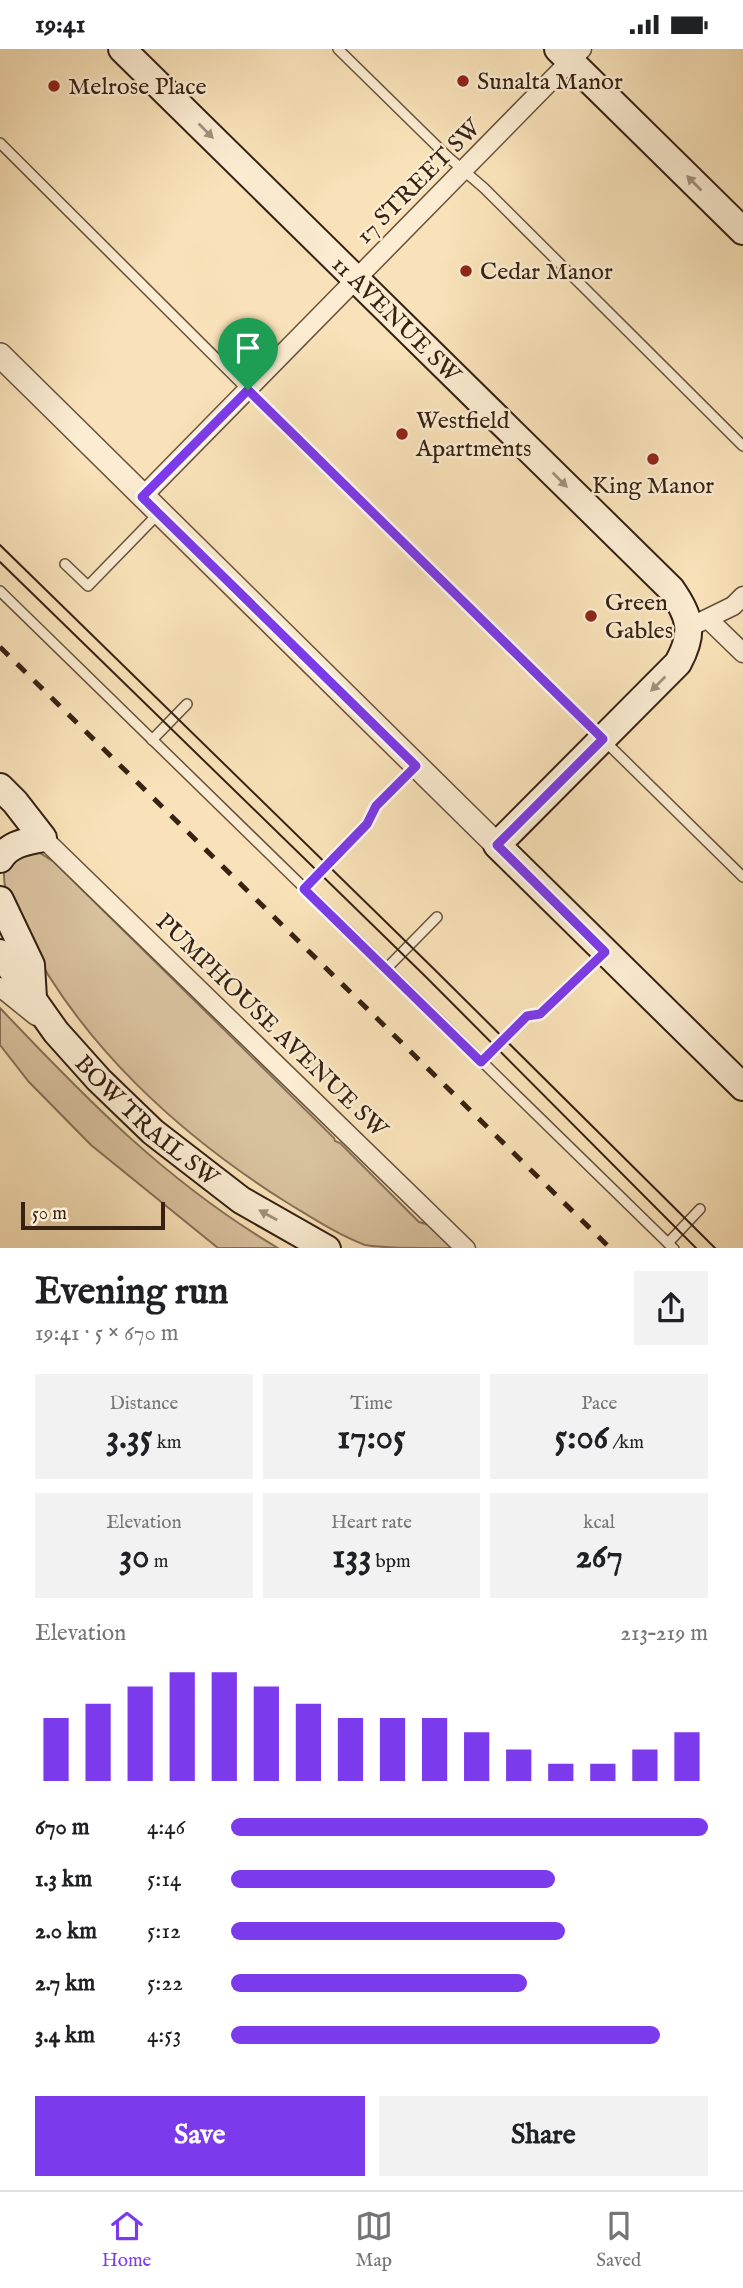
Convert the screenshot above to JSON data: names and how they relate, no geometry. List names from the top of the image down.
{
  "streets": {
    "main road": ["11 AVENUE SW", "BOW TRAIL SW"],
    "street": ["17 STREET SW", "PUMPHOUSE AVENUE SW"]
  },
  "crossings": [
    ["17 STREET SW", "11 AVENUE SW"]
  ],
  "one_way": ["11 AVENUE SW", "BOW TRAIL SW"],
  "places": [
    "Sunalta Manor",
    "Melrose Place",
    "Cedar Manor",
    "Westfield Apartments",
    "King Manor",
    "Green Gables"
  ],
  "scale_bar": "50 m",
  "page": {
    "status": "19:41",
    "scale": "50 m",
    "heading": ["Evening run", "19:41 · 5 × 670 m"],
    "stats": [
      ["Distance", "3.35 km"],
      ["Time", "17:05"],
      ["Pace", "5:06 /km"],
      ["Elevation", "30 m"],
      ["Heart rate", "133 bpm"],
      ["kcal", "267"]
    ],
    "chart": ["Elevation", "213–219 m"],
    "list": [
      {
        "name": "670 m",
        "note": "4:46"
      },
      {
        "name": "1.3 km",
        "note": "5:14"
      },
      {
        "name": "2.0 km",
        "note": "5:12"
      },
      {
        "name": "2.7 km",
        "note": "5:22"
      },
      {
        "name": "3.4 km",
        "note": "4:53"
      }
    ],
    "buttons": ["Save", "Share"],
    "tabs": ["Home", "Map", "Saved"]
  }
}
